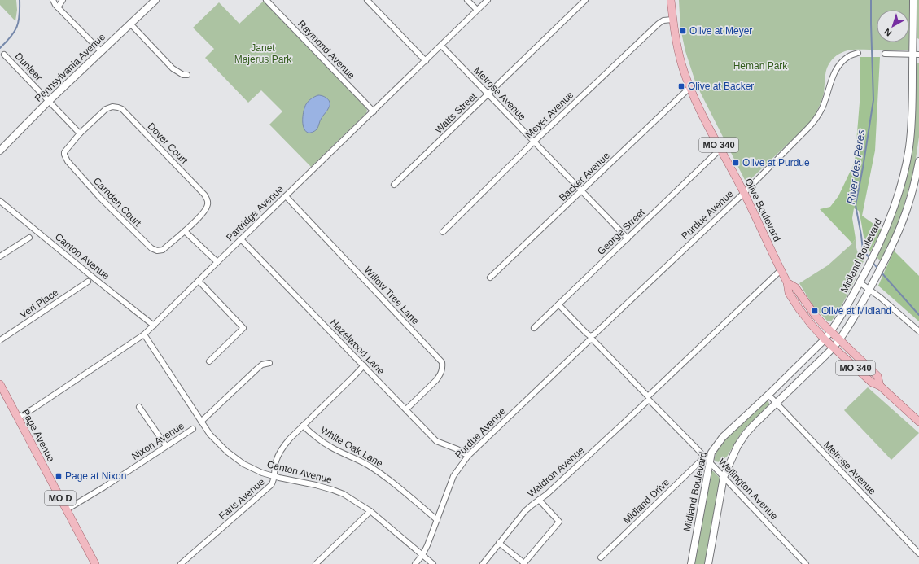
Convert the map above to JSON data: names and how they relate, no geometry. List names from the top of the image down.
{
  "streets": {
    "main road": [
      "Pennsylvania Avenue",
      "MO 340",
      "Olive Boulevard",
      "Midland Boulevard",
      "Page Avenue",
      "MO D"
    ],
    "street": [
      "Raymond Avenue",
      "Dunleer",
      "Melrose Avenue",
      "Watts Street",
      "Meyer Avenue",
      "Dover Court",
      "Backer Avenue",
      "Camden Court",
      "Partridge Avenue",
      "Purdue Avenue",
      "George Street",
      "Canton Avenue",
      "Willow Tree Lane",
      "Verl Place",
      "Hazelwood Lane",
      "Nixon Avenue",
      "White Oak Lane",
      "Waldron Avenue",
      "Wellington Avenue",
      "Faris Avenue",
      "Midland Drive"
    ]
  },
  "crossings": [
    ["Raymond Avenue", "Partridge Avenue"],
    ["Dunleer", "Pennsylvania Avenue"],
    ["Dunleer", "Dover Court"],
    ["Dunleer", "Camden Court"],
    ["Melrose Avenue", "Watts Street"],
    ["Melrose Avenue", "Meyer Avenue"],
    ["Melrose Avenue", "Backer Avenue"],
    ["Melrose Avenue", "Partridge Avenue"],
    ["Melrose Avenue", "George Street"],
    ["Melrose Avenue", "Midland Boulevard"],
    ["Meyer Avenue", "Olive Boulevard"],
    ["Dover Court", "Camden Court"],
    ["Backer Avenue", "Olive Boulevard"],
    ["Olive Boulevard", "Purdue Avenue"],
    ["Olive Boulevard", "George Street"],
    ["Olive Boulevard", "Midland Boulevard"],
    ["Olive Boulevard", "Waldron Avenue"],
    ["Partridge Avenue", "Canton Avenue"],
    ["Partridge Avenue", "Willow Tree Lane"],
    ["Partridge Avenue", "Hazelwood Lane"],
    ["Partridge Avenue", "Page Avenue"],
    ["Purdue Avenue", "Canton Avenue"],
    ["Purdue Avenue", "Hazelwood Lane"],
    ["Purdue Avenue", "White Oak Lane"],
    ["Purdue Avenue", "Wellington Avenue"],
    ["George Street", "Wellington Avenue"],
    ["Midland Boulevard", "Wellington Avenue"],
    ["Canton Avenue", "Faris Avenue"],
    ["Willow Tree Lane", "Hazelwood Lane"],
    ["Hazelwood Lane", "Faris Avenue"],
    ["Page Avenue", "Nixon Avenue"],
    ["White Oak Lane", "Faris Avenue"],
    ["Waldron Avenue", "Wellington Avenue"],
    ["Wellington Avenue", "Midland Drive"]
  ],
  "water": ["River des Peres"],
  "parks": ["Janet Majerus Park", "Heman Park"],
  "places": {
    "transit": [
      "Olive at Meyer",
      "Olive at Backer",
      "Olive at Purdue",
      "Olive at Midland",
      "Page at Nixon"
    ]
  },
  "north": "bottom left"
}
